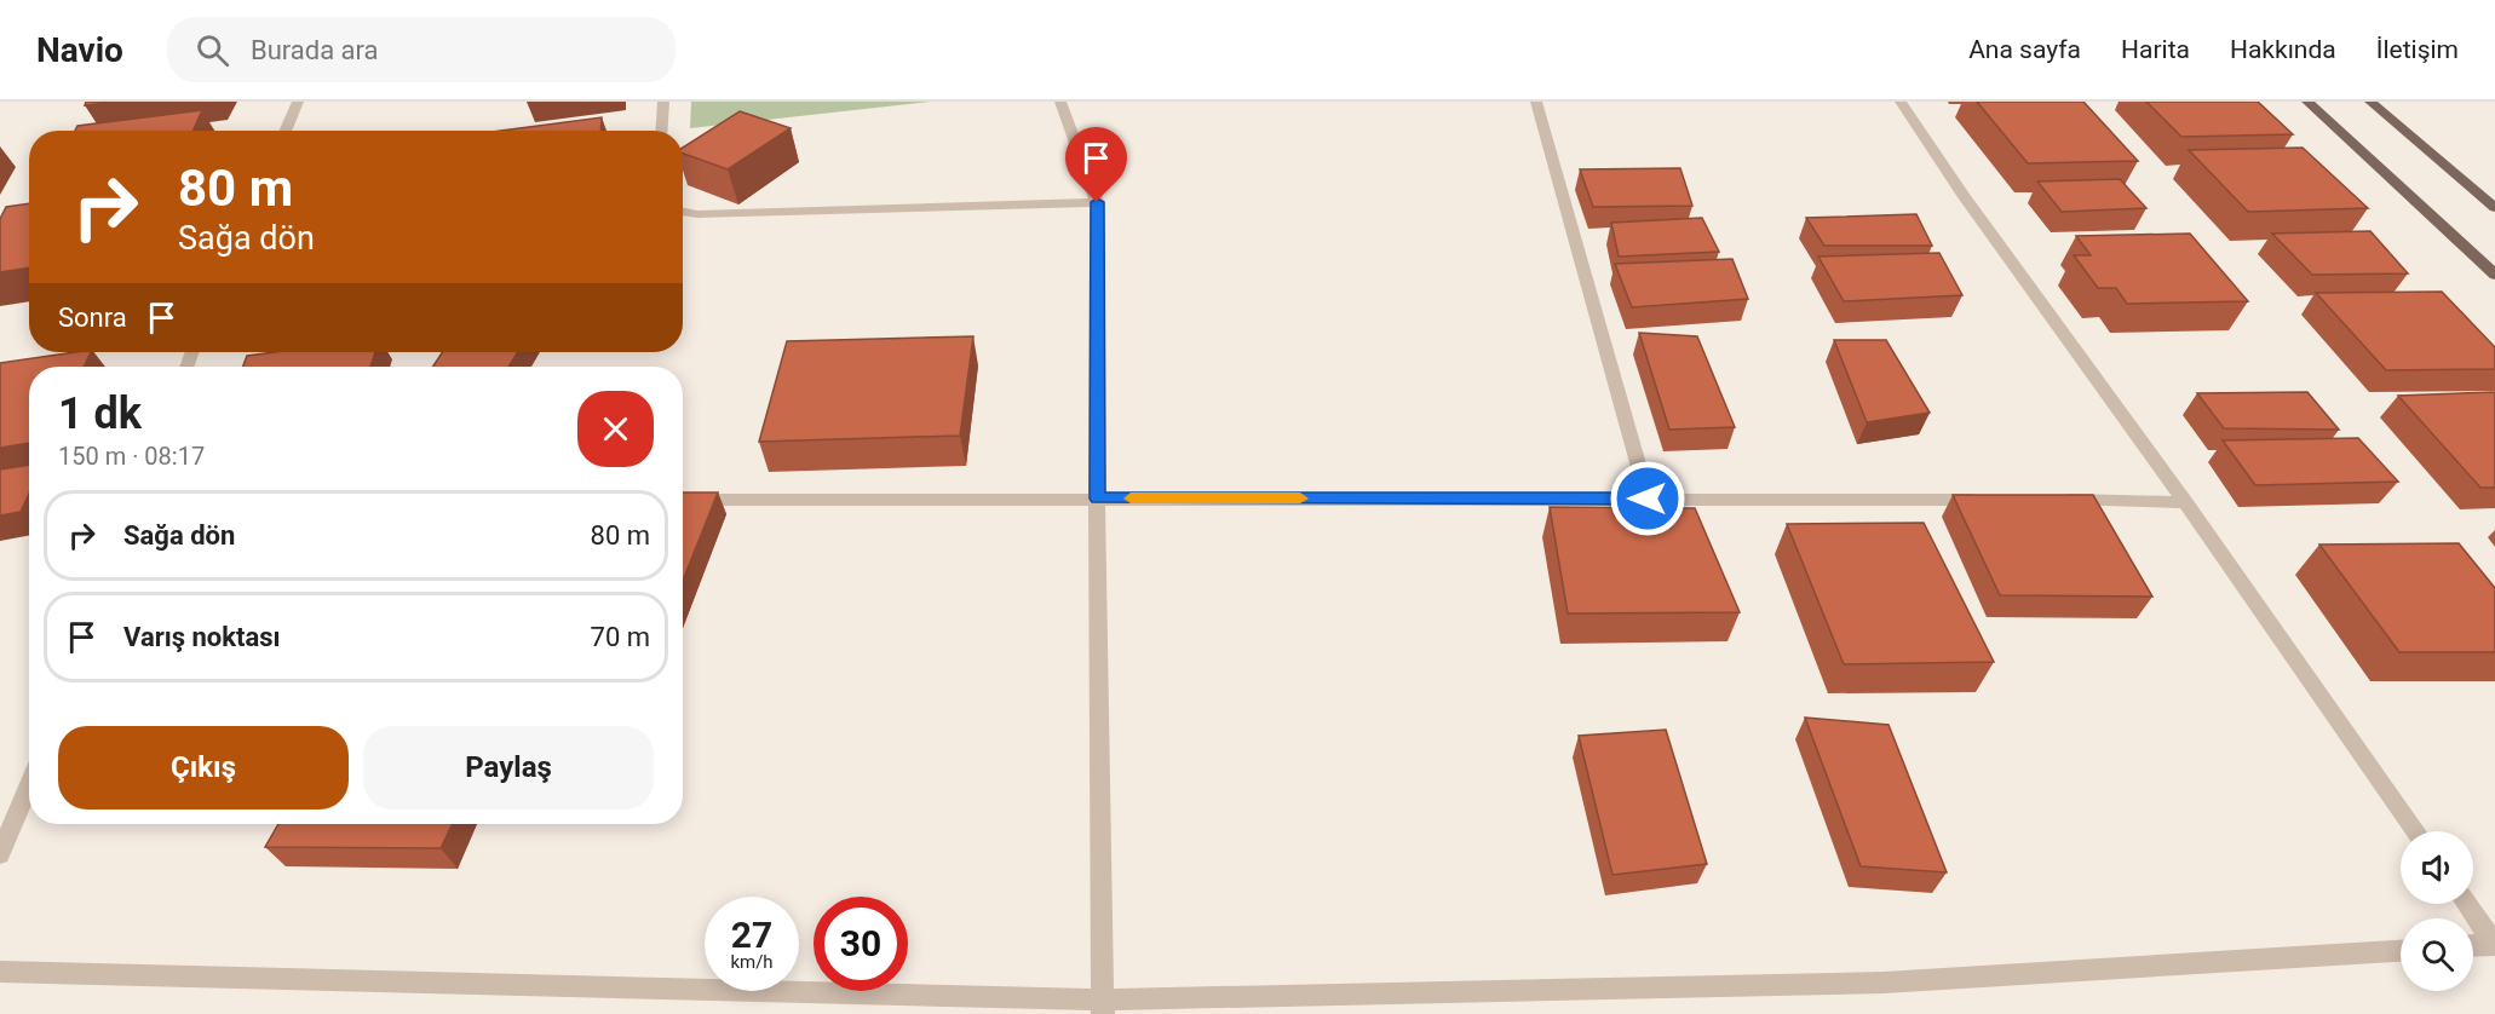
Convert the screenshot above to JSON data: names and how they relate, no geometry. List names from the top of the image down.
{
  "page": {
    "header": "Navio",
    "search": "Burada ara",
    "nav": [
      "Ana sayfa",
      "Harita",
      "Hakkında",
      "İletişim"
    ],
    "turn": ["80 m", "Sağa dön"],
    "then": "Sonra",
    "heading": ["1 dk", "150 m · 08:17"],
    "list": [
      {
        "name": "Sağa dön",
        "value": "80 m"
      },
      {
        "name": "Varış noktası",
        "value": "70 m"
      }
    ],
    "buttons": ["Çıkış", "Paylaş"],
    "speed": "27 km/h",
    "limit": "30"
  }
}
